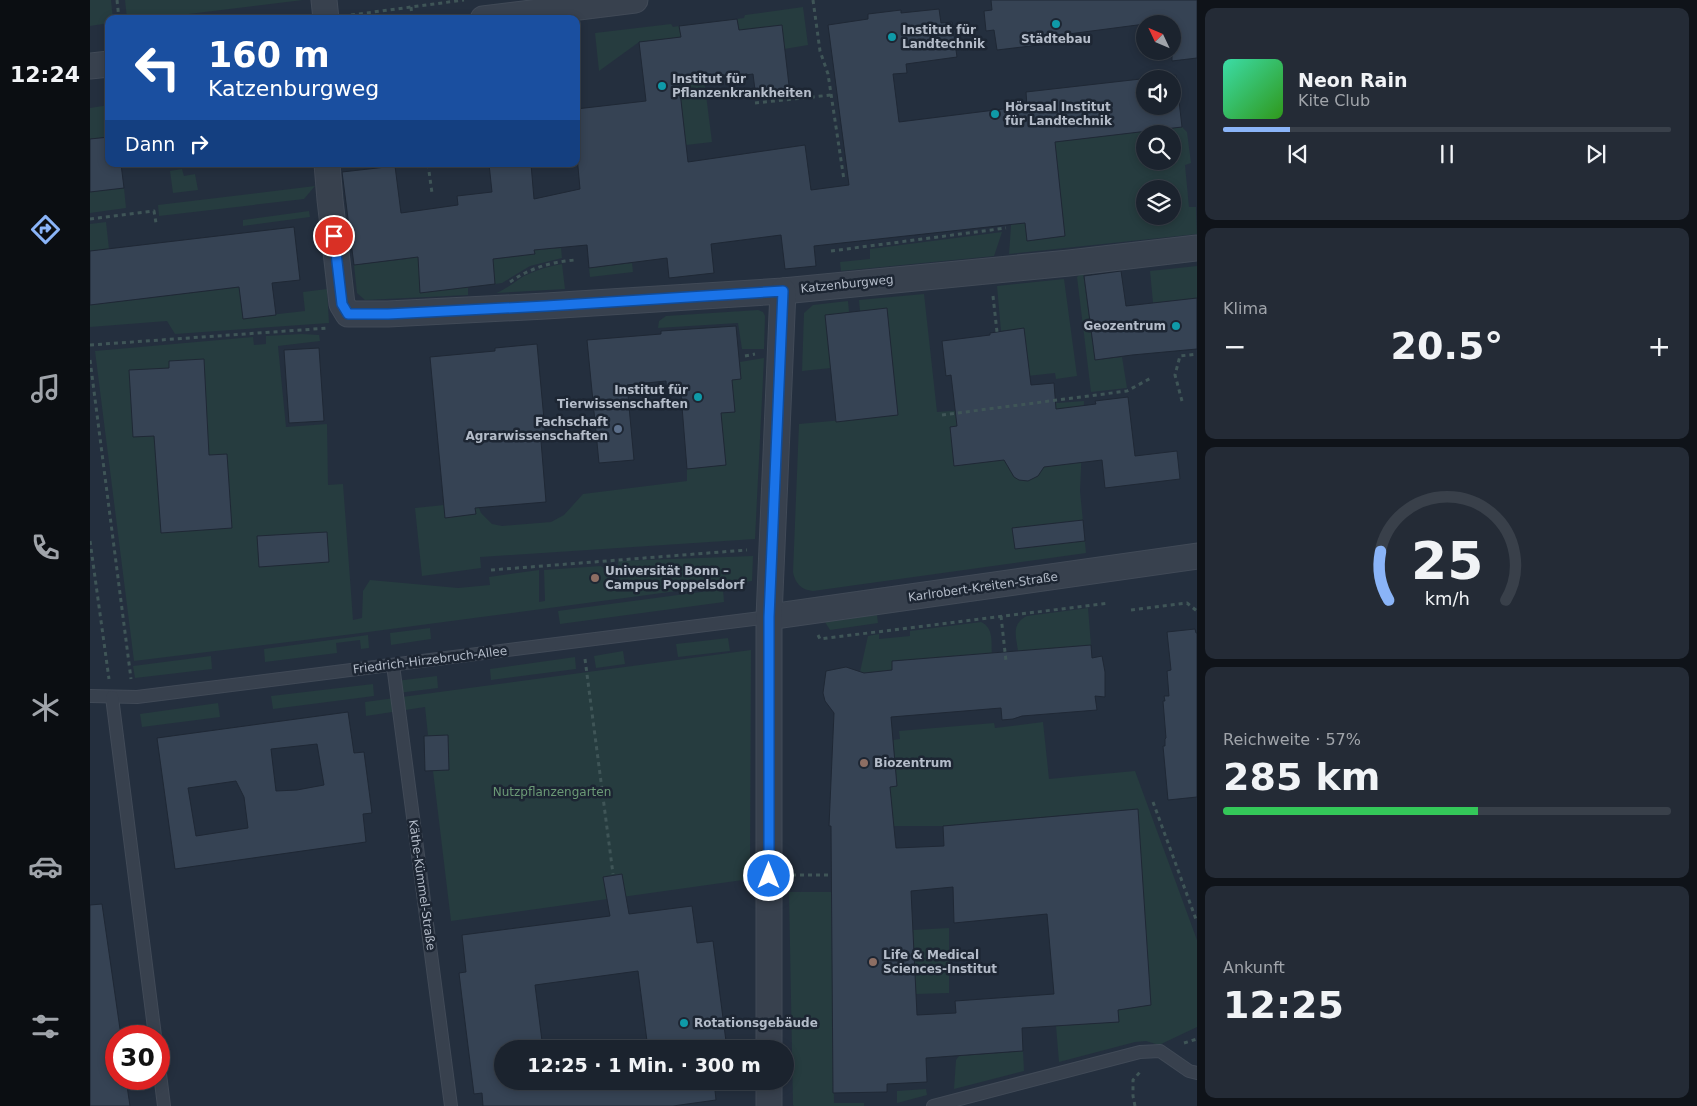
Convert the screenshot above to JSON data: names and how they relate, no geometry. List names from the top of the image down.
{
  "streets": {
    "street": ["Katzenburgweg", "Karlrobert-Kreiten-Straße"],
    "lane": ["Friedrich-Hirzebruch-Allee", "Käthe-Kümmel-Straße"]
  },
  "crossings": [
    ["Karlrobert-Kreiten-Straße", "Friedrich-Hirzebruch-Allee"],
    ["Friedrich-Hirzebruch-Allee", "Käthe-Kümmel-Straße"]
  ],
  "parks": ["Nutzpflanzengarten"],
  "places": [
    "Städtebau",
    "Institut für Landtechnik",
    "Institut für Pflanzenkrankheiten",
    "Hörsaal Institut für Landtechnik",
    "Geozentrum",
    "Institut für Tierwissenschaften",
    "Fachschaft Agrarwissenschaften",
    "Universität Bonn – Campus Poppelsdorf",
    "Biozentrum",
    "Life & Medical Sciences-Institut",
    "Rotationsgebäude"
  ],
  "north": "top left",
  "page": {
    "tabs": "12:24",
    "turn": ["160 m", "Katzenburgweg"],
    "song": ["Neon Rain", "Kite Club"],
    "then": "Dann",
    "tile": [
      "Klima",
      ["Reichweite · 57%", "285 km"],
      ["Ankunft", "12:25"]
    ],
    "heat": ["−", "20.5°", "+"],
    "limit": "30",
    "trip": "12:25 · 1 Min. · 300 m",
    "gauge": ["25", "km/h"]
  }
}
